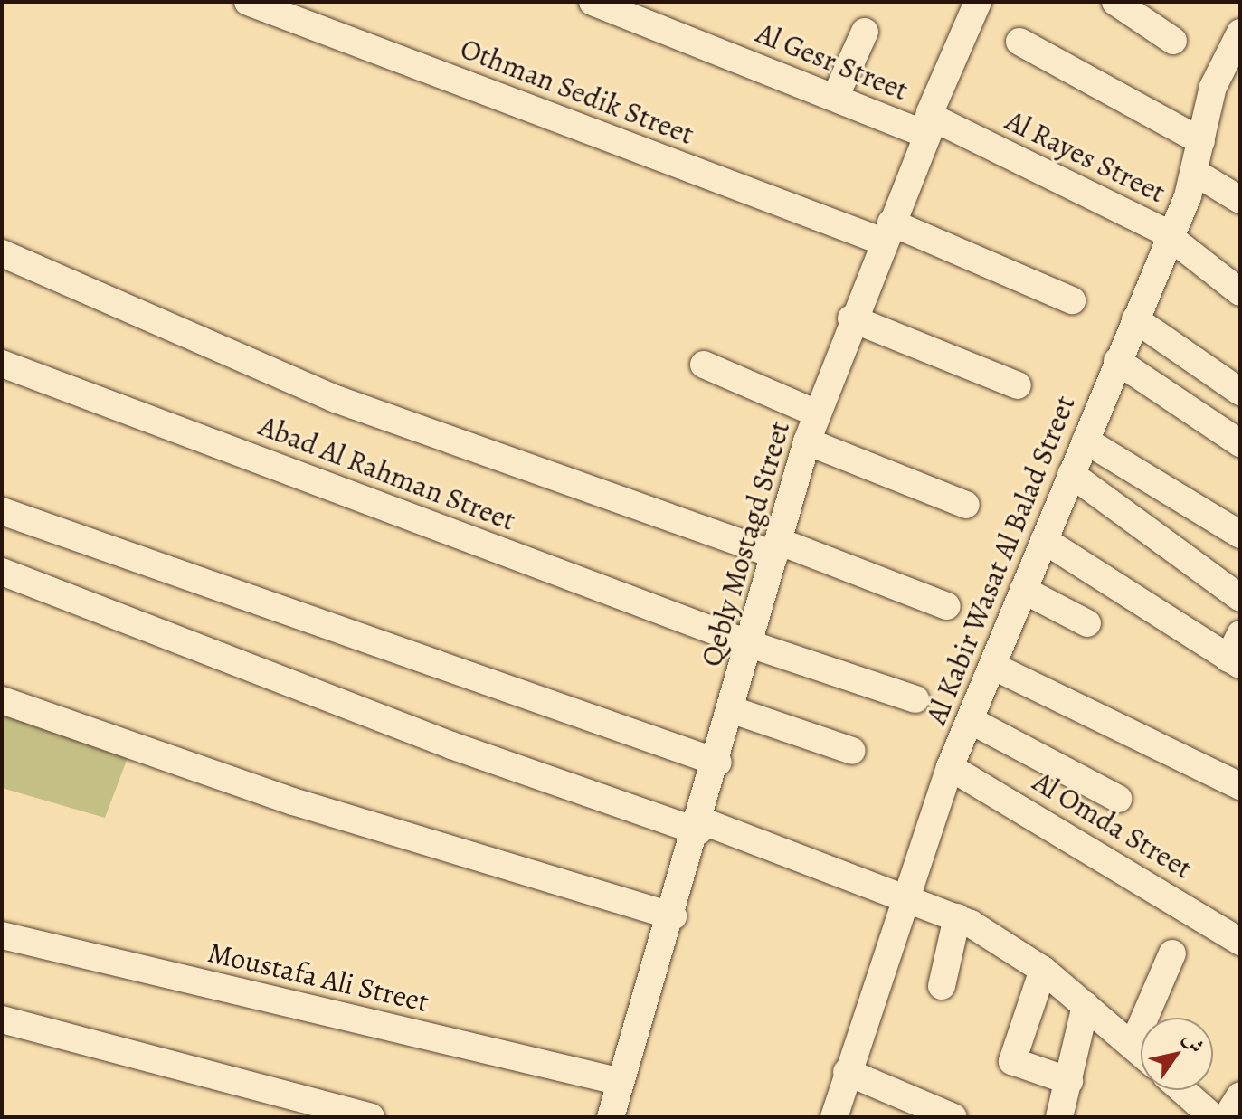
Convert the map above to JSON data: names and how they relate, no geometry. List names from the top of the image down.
{
  "streets": {
    "street": [
      "Al Gesr Street",
      "Othman Sedik Street",
      "Al Rayes Street",
      "Abad Al Rahman Street",
      "Qebly Mostagd Street",
      "Al Kabir Wasat Al Balad Street",
      "Al Omda Street",
      "Moustafa Ali Street"
    ]
  },
  "crossings": [
    ["Al Gesr Street", "Al Rayes Street"],
    ["Al Gesr Street", "Qebly Mostagd Street"],
    ["Othman Sedik Street", "Qebly Mostagd Street"],
    ["Al Rayes Street", "Qebly Mostagd Street"],
    ["Al Rayes Street", "Al Kabir Wasat Al Balad Street"],
    ["Abad Al Rahman Street", "Qebly Mostagd Street"],
    ["Qebly Mostagd Street", "Moustafa Ali Street"],
    ["Al Kabir Wasat Al Balad Street", "Al Omda Street"]
  ],
  "north": "top right"
}
